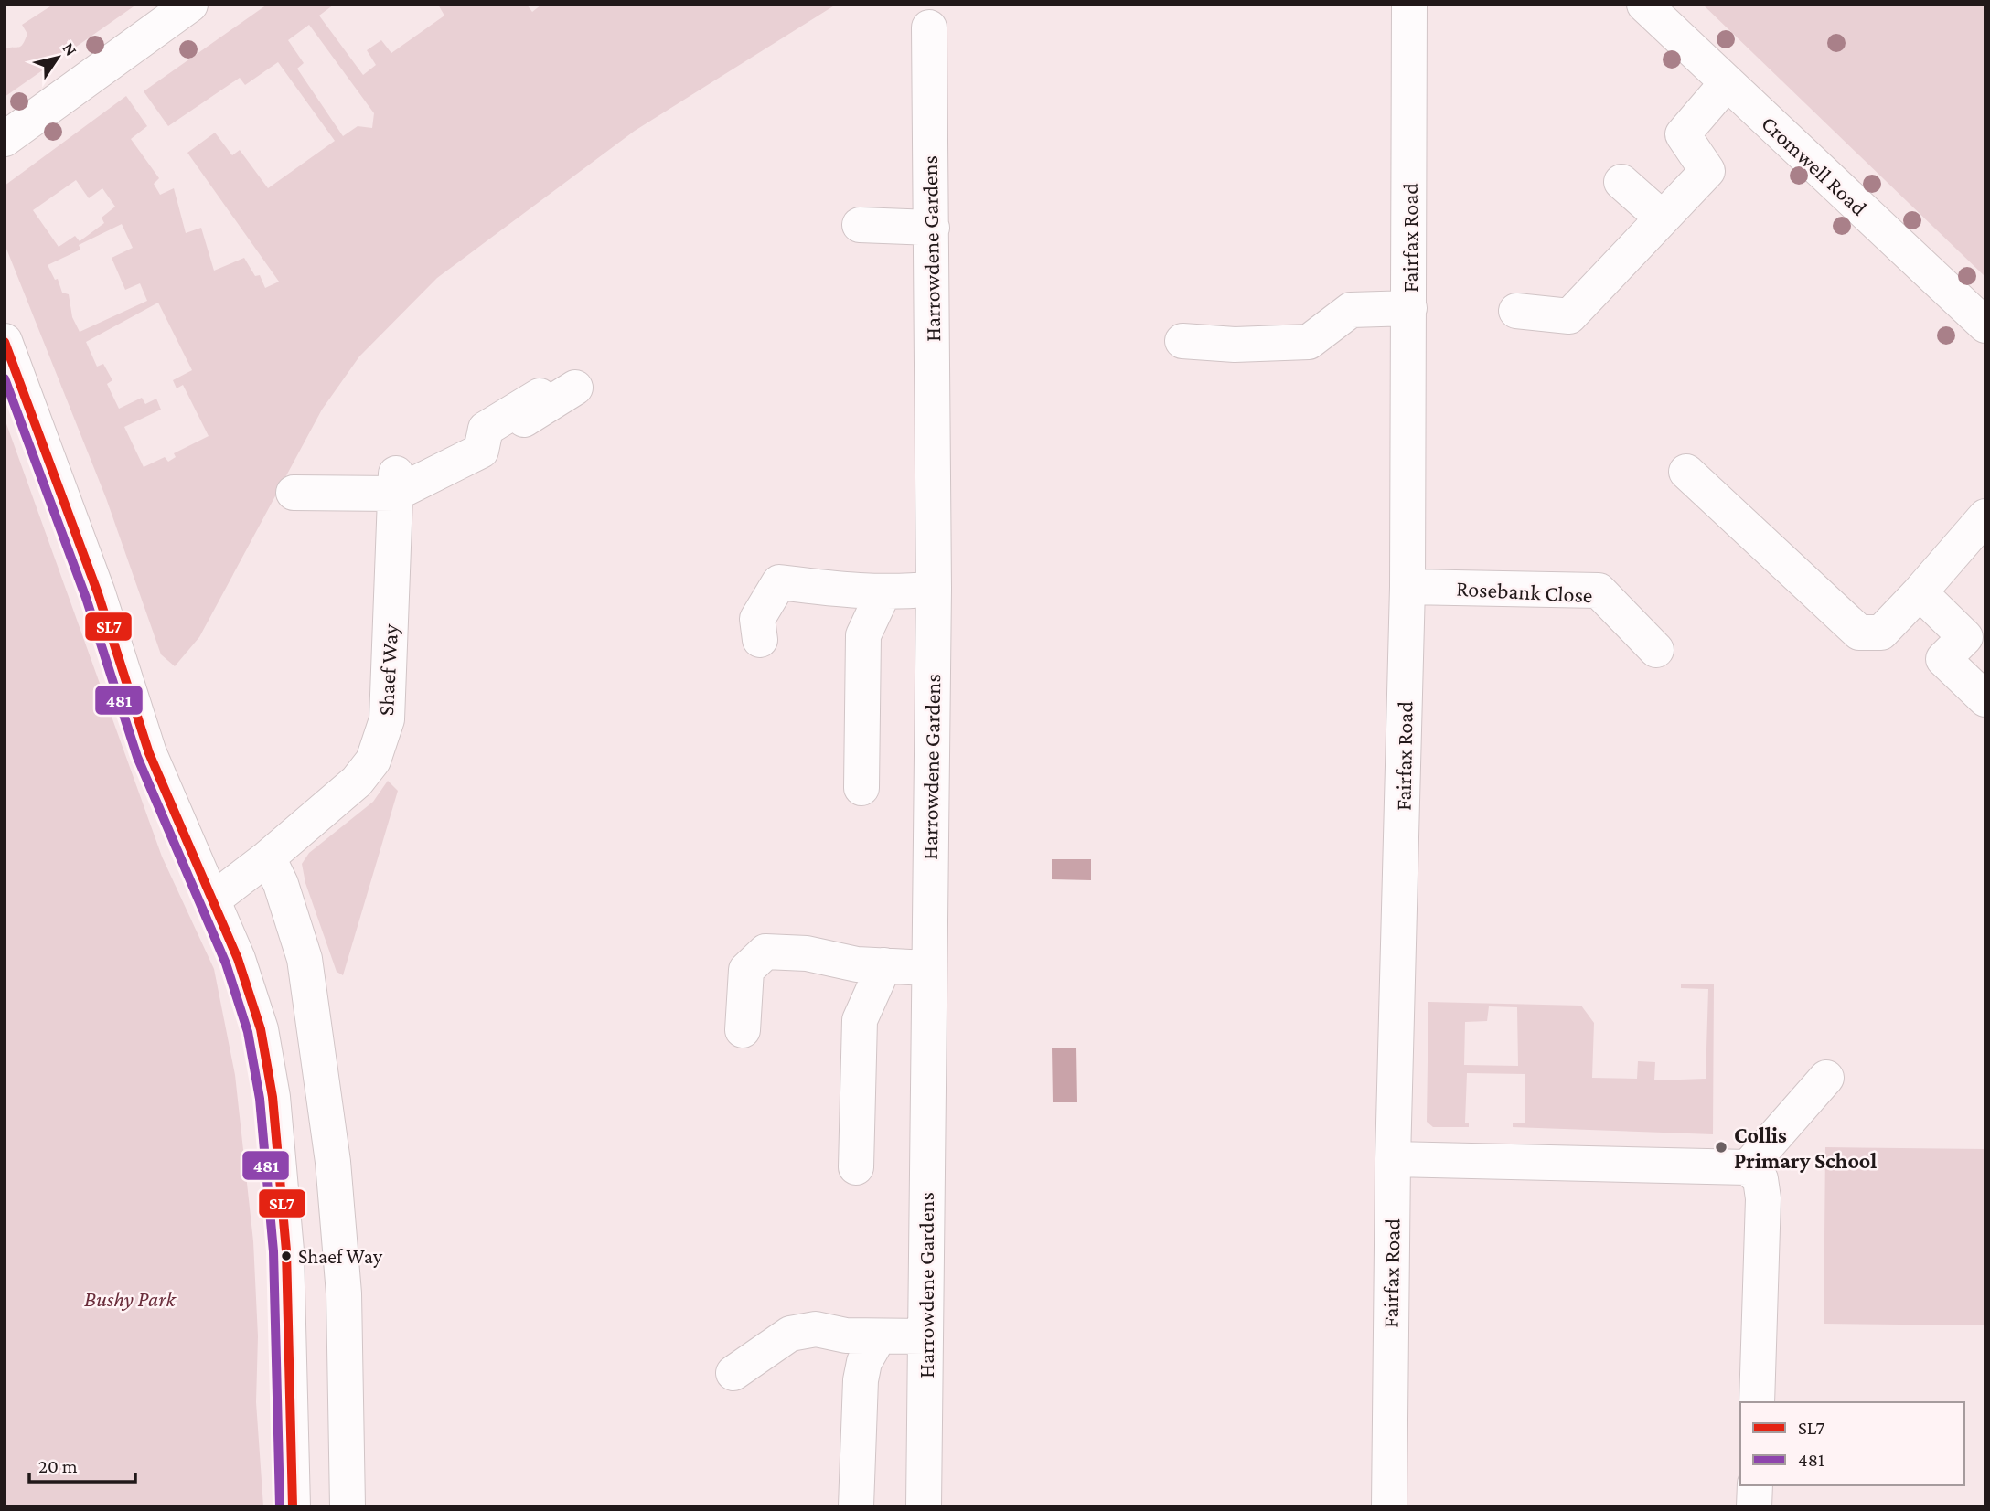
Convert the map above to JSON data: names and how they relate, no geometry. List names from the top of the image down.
{
  "streets": {
    "street": [
      "Cromwell Road",
      "Fairfax Road",
      "Harrowdene Gardens",
      "Rosebank Close",
      "Shaef Way"
    ]
  },
  "crossings": [
    ["Fairfax Road", "Rosebank Close"]
  ],
  "parks": ["Bushy Park"],
  "places": ["Collis Primary School", "Shaef Way"],
  "lines": ["transit line SL7", "transit line 481"],
  "legend": ["SL7", "481"],
  "scale_bar": "20 m",
  "north": "top right"
}
